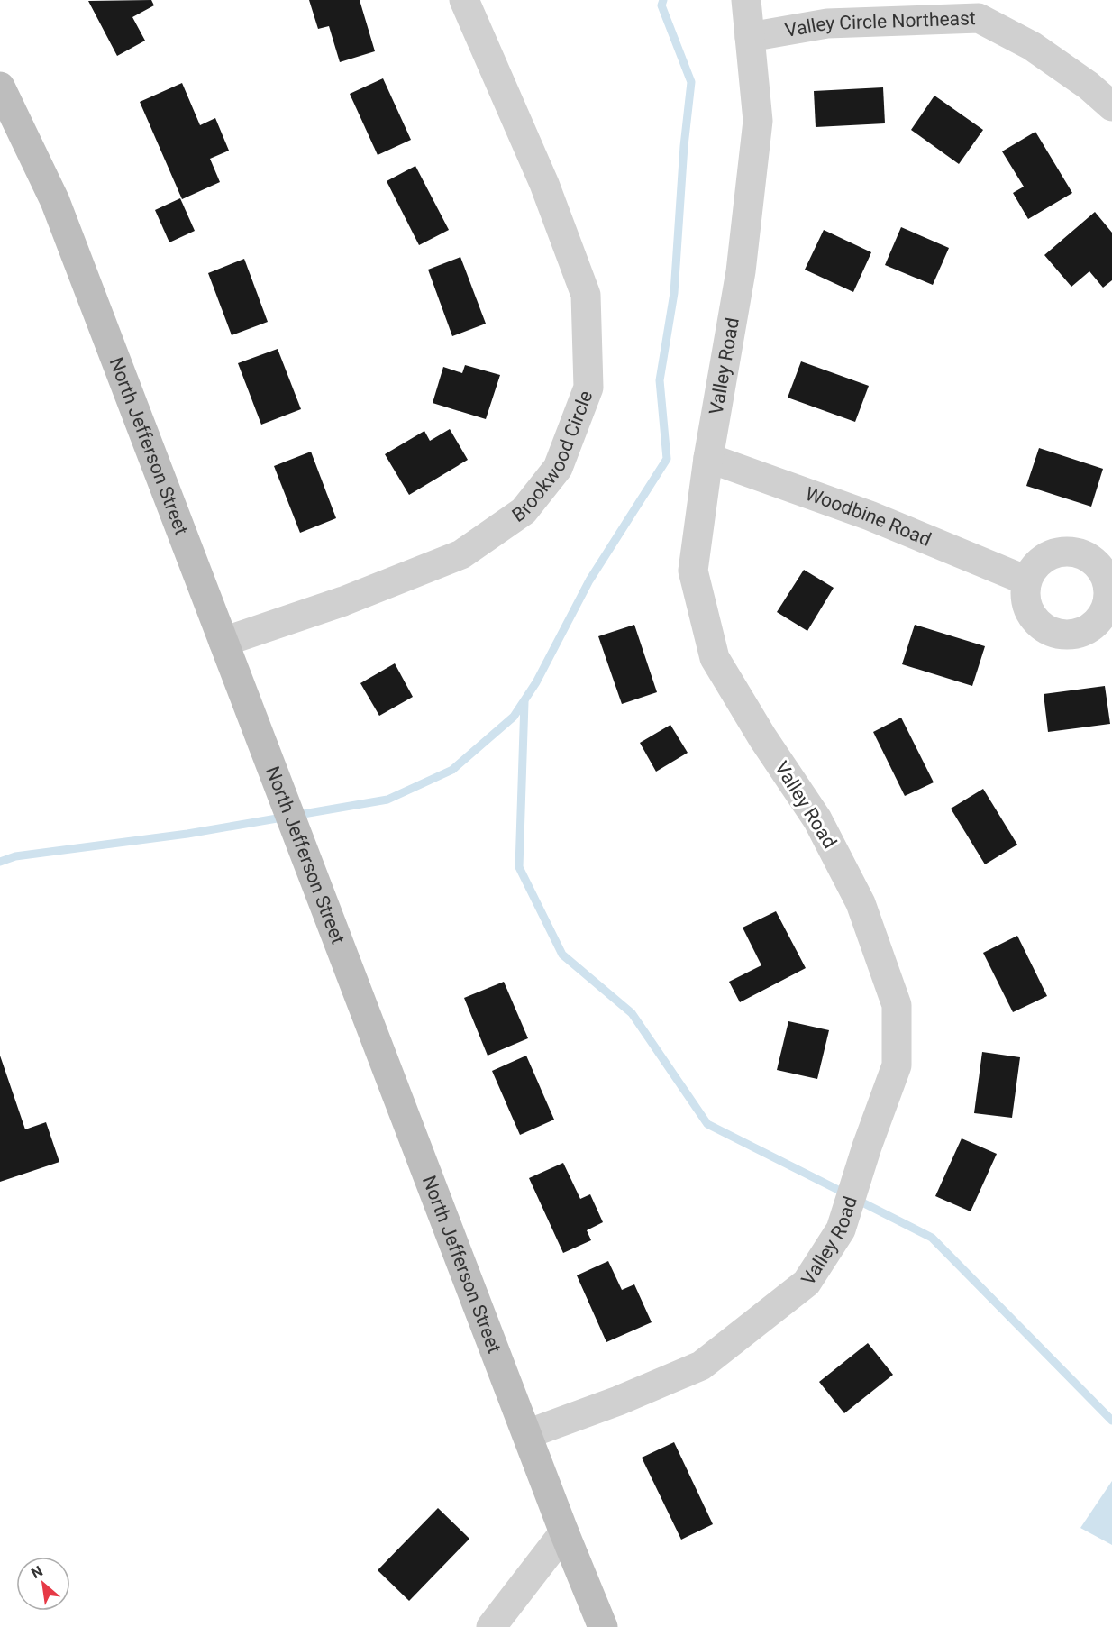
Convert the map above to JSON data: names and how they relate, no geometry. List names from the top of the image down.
{
  "streets": {
    "main road": ["North Jefferson Street"],
    "street": [
      "Valley Circle Northeast",
      "Valley Road",
      "Brookwood Circle",
      "Woodbine Road"
    ]
  },
  "crossings": [
    ["Valley Circle Northeast", "Valley Road"],
    ["Valley Road", "North Jefferson Street"],
    ["Valley Road", "Woodbine Road"],
    ["North Jefferson Street", "Brookwood Circle"]
  ],
  "north": "top left"
}
